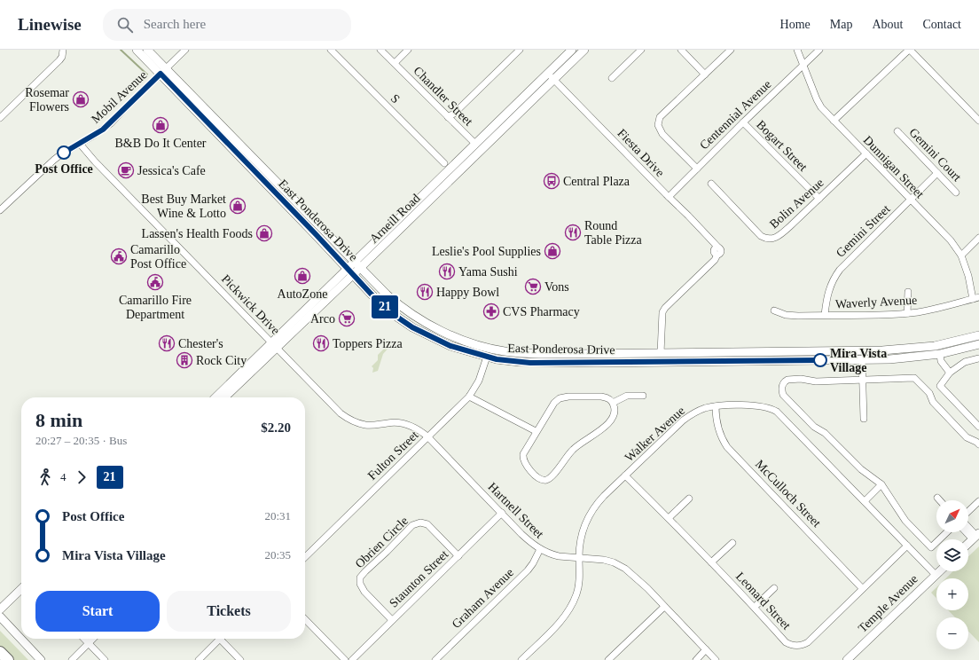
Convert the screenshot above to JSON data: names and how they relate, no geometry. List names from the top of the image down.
{
  "streets": {
    "main road": ["Arneill Road", "East Ponderosa Drive", "Temple Avenue"],
    "street": [
      "Chandler Street",
      "Mobil Avenue",
      "S",
      "Centennial Avenue",
      "Bogart Street",
      "Fiesta Drive",
      "Gemini Court",
      "Dunnigan Street",
      "Bolin Avenue",
      "Gemini Street",
      "Waverly Avenue",
      "Pickwick Drive",
      "Walker Avenue",
      "Fulton Street",
      "McCulloch Street",
      "Hartnell Street",
      "Obrien Circle",
      "Staunton Street",
      "Graham Avenue",
      "Leonard Street"
    ]
  },
  "crossings": [
    ["Chandler Street", "Arneill Road"],
    ["Mobil Avenue", "East Ponderosa Drive"],
    ["Mobil Avenue", "Pickwick Drive"],
    ["Centennial Avenue", "Bogart Street"],
    ["Centennial Avenue", "Fiesta Drive"],
    ["Centennial Avenue", "Dunnigan Street"],
    ["Bogart Street", "Bolin Avenue"],
    ["Fiesta Drive", "Arneill Road"],
    ["Fiesta Drive", "East Ponderosa Drive"],
    ["Gemini Court", "Gemini Street"],
    ["Dunnigan Street", "Bolin Avenue"],
    ["Dunnigan Street", "Gemini Street"],
    ["Dunnigan Street", "Waverly Avenue"],
    ["Arneill Road", "East Ponderosa Drive"],
    ["Arneill Road", "Pickwick Drive"],
    ["East Ponderosa Drive", "Fulton Street"],
    ["Gemini Street", "Waverly Avenue"],
    ["Pickwick Drive", "Fulton Street"],
    ["Pickwick Drive", "Hartnell Street"],
    ["Walker Avenue", "McCulloch Street"],
    ["Walker Avenue", "Hartnell Street"],
    ["Walker Avenue", "Leonard Street"],
    ["Walker Avenue", "Temple Avenue"],
    ["Fulton Street", "Hartnell Street"],
    ["McCulloch Street", "Leonard Street"],
    ["Hartnell Street", "Staunton Street"],
    ["Hartnell Street", "Graham Avenue"],
    ["Obrien Circle", "Staunton Street"]
  ],
  "places": {
    "shop": [
      "Rosemar Flowers",
      "B&B Do It Center",
      "Best Buy Market Wine & Lotto",
      "Lassen's Health Foods",
      "Leslie's Pool Supplies",
      "AutoZone"
    ],
    "other": ["Post Office", "Mira Vista Village"],
    "cafe": ["Jessica's Cafe"],
    "bus stop": ["Central Plaza"],
    "restaurant": [
      "Round Table Pizza",
      "Yama Sushi",
      "Happy Bowl",
      "Chester's",
      "Toppers Pizza"
    ],
    "public building": ["Camarillo Post Office", "Camarillo Fire Department"],
    "supermarket": ["Vons", "Arco"],
    "pharmacy": ["CVS Pharmacy"],
    "building": ["Rock City"]
  },
  "lines": ["bus line 21"],
  "north": "top right",
  "page": {
    "header": "Linewise",
    "search": "Search here",
    "nav": [
      "Home",
      "Map",
      "About",
      "Contact"
    ],
    "on_map": "21",
    "heading": ["8 min", "20:27 – 20:35 · Bus", "$2.20"],
    "legs": ["4", "21"],
    "list": [
      {
        "name": "Post Office",
        "value": "20:31"
      },
      {
        "name": "Mira Vista Village",
        "value": "20:35"
      }
    ],
    "map_buttons": ["+", "−"],
    "buttons": ["Start", "Tickets"]
  }
}
